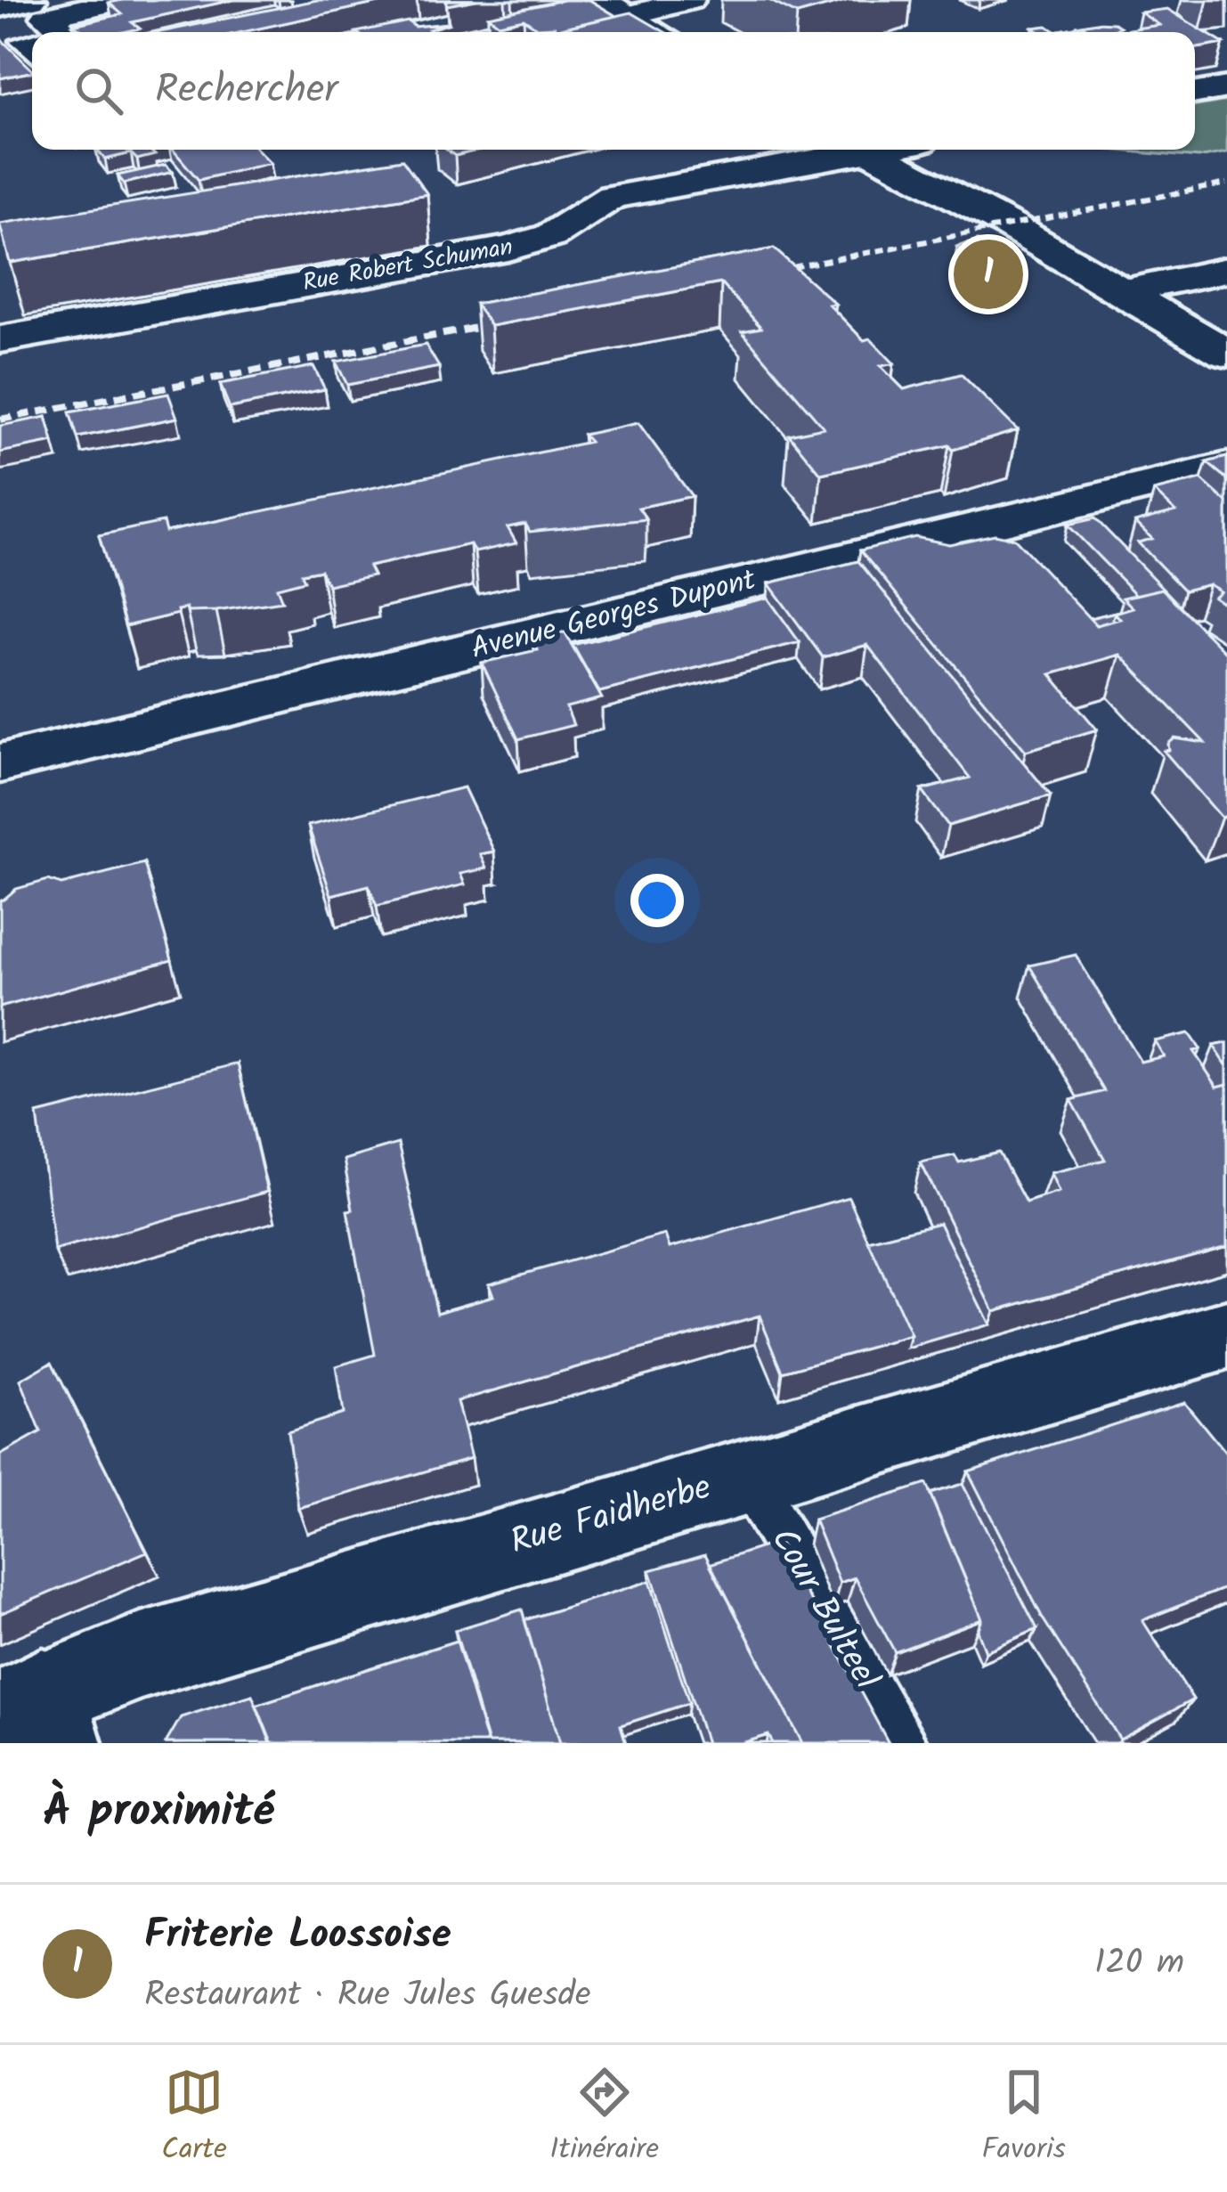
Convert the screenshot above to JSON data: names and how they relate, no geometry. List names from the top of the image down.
{
  "streets": {
    "street": ["Rue Robert Schuman", "Avenue Georges Dupont", "Rue Faidherbe"],
    "lane": ["Cour Bulteel"]
  },
  "crossings": [
    ["Rue Faidherbe", "Cour Bulteel"]
  ],
  "page": {
    "search": "Rechercher",
    "pins": "1",
    "heading": "À proximité",
    "list": [
      {
        "mark": "1",
        "name": "Friterie Loossoise",
        "note": "Restaurant · Rue Jules Guesde",
        "value": "120 m"
      }
    ],
    "nav": ["Carte", "Itinéraire", "Favoris"]
  }
}
